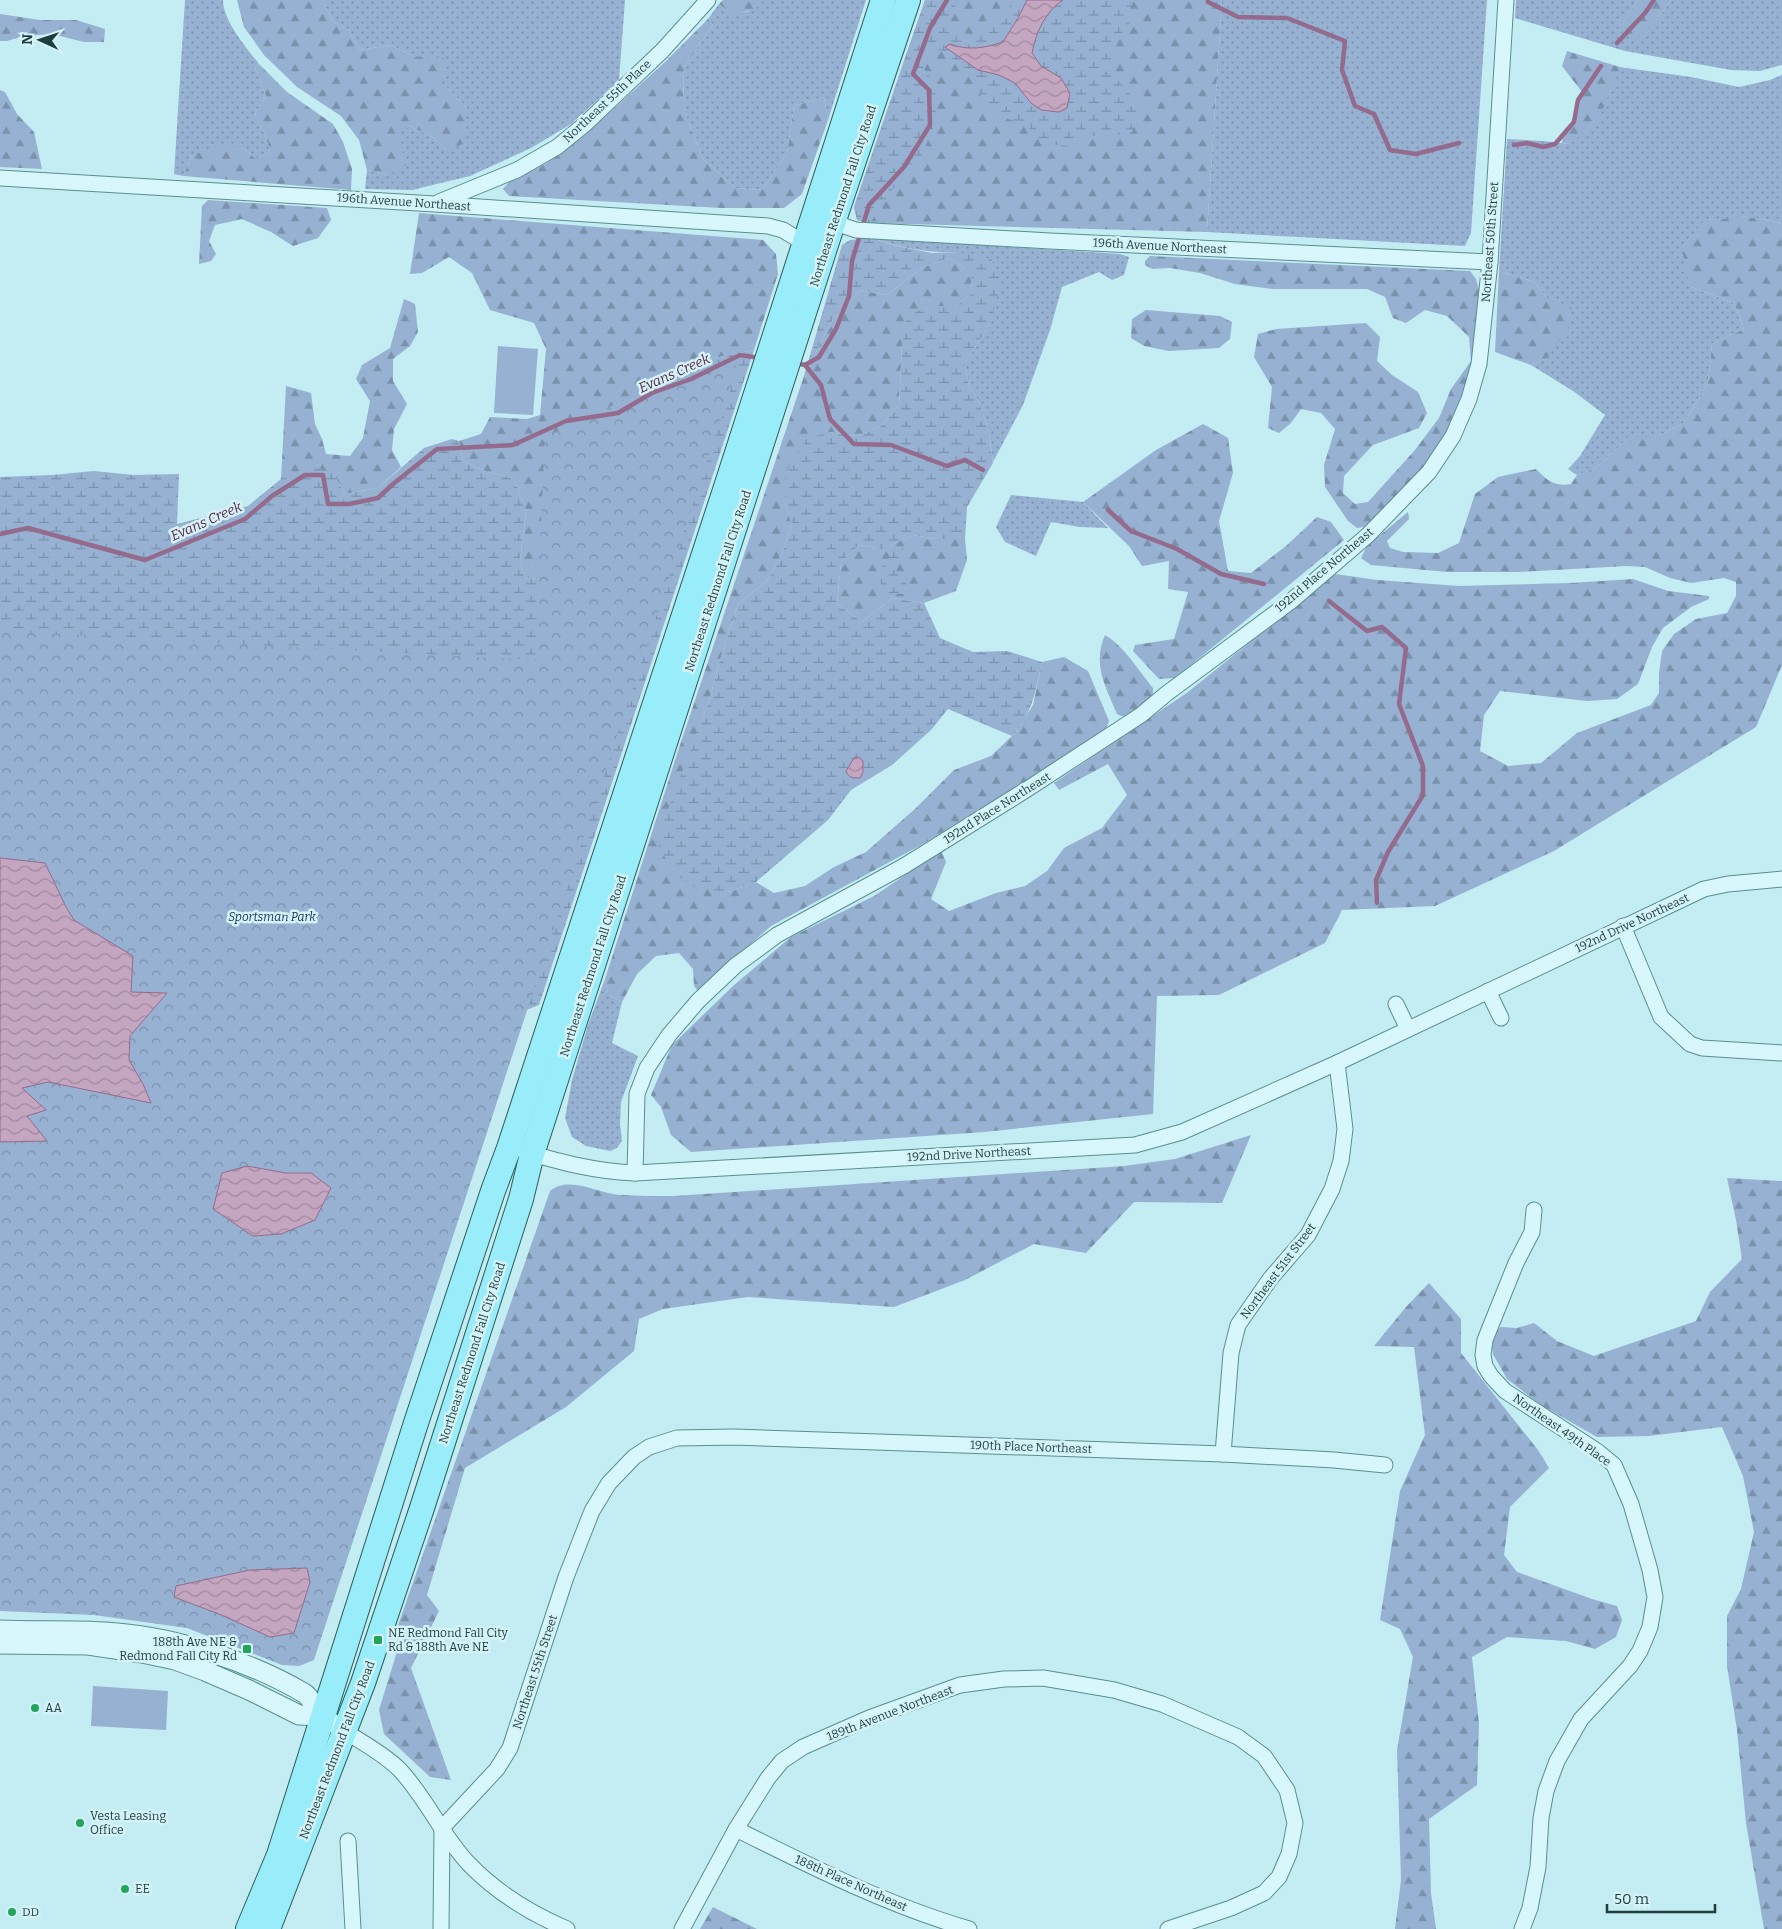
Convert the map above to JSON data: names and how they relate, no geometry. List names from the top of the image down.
{
  "streets": {
    "main road": ["Northeast Redmond Fall City Road"],
    "street": [
      "Northeast 55th Place",
      "196th Avenue Northeast",
      "Northeast 50th Street",
      "192nd Place Northeast",
      "192nd Drive Northeast",
      "Northeast 51st Street",
      "Northeast 49th Place",
      "190th Place Northeast",
      "Northeast 55th Street",
      "189th Avenue Northeast",
      "188th Place Northeast"
    ]
  },
  "crossings": [
    ["Northeast 55th Place", "196th Avenue Northeast"],
    ["Northeast Redmond Fall City Road", "196th Avenue Northeast"],
    ["Northeast Redmond Fall City Road", "192nd Drive Northeast"],
    ["196th Avenue Northeast", "Northeast 50th Street"],
    ["Northeast 50th Street", "192nd Place Northeast"],
    ["192nd Place Northeast", "192nd Drive Northeast"],
    ["192nd Drive Northeast", "Northeast 51st Street"],
    ["Northeast 51st Street", "190th Place Northeast"],
    ["190th Place Northeast", "Northeast 55th Street"],
    ["189th Avenue Northeast", "188th Place Northeast"]
  ],
  "water": ["Evans Creek"],
  "parks": ["Sportsman Park"],
  "places": {
    "transit": ["NE Redmond Fall City Rd & 188th Ave NE", "188th Ave NE & Redmond Fall City Rd"],
    "other": [
      "AA",
      "Vesta Leasing Office",
      "EE",
      "DD"
    ]
  },
  "scale_bar": "50 m",
  "north": "left"
}
